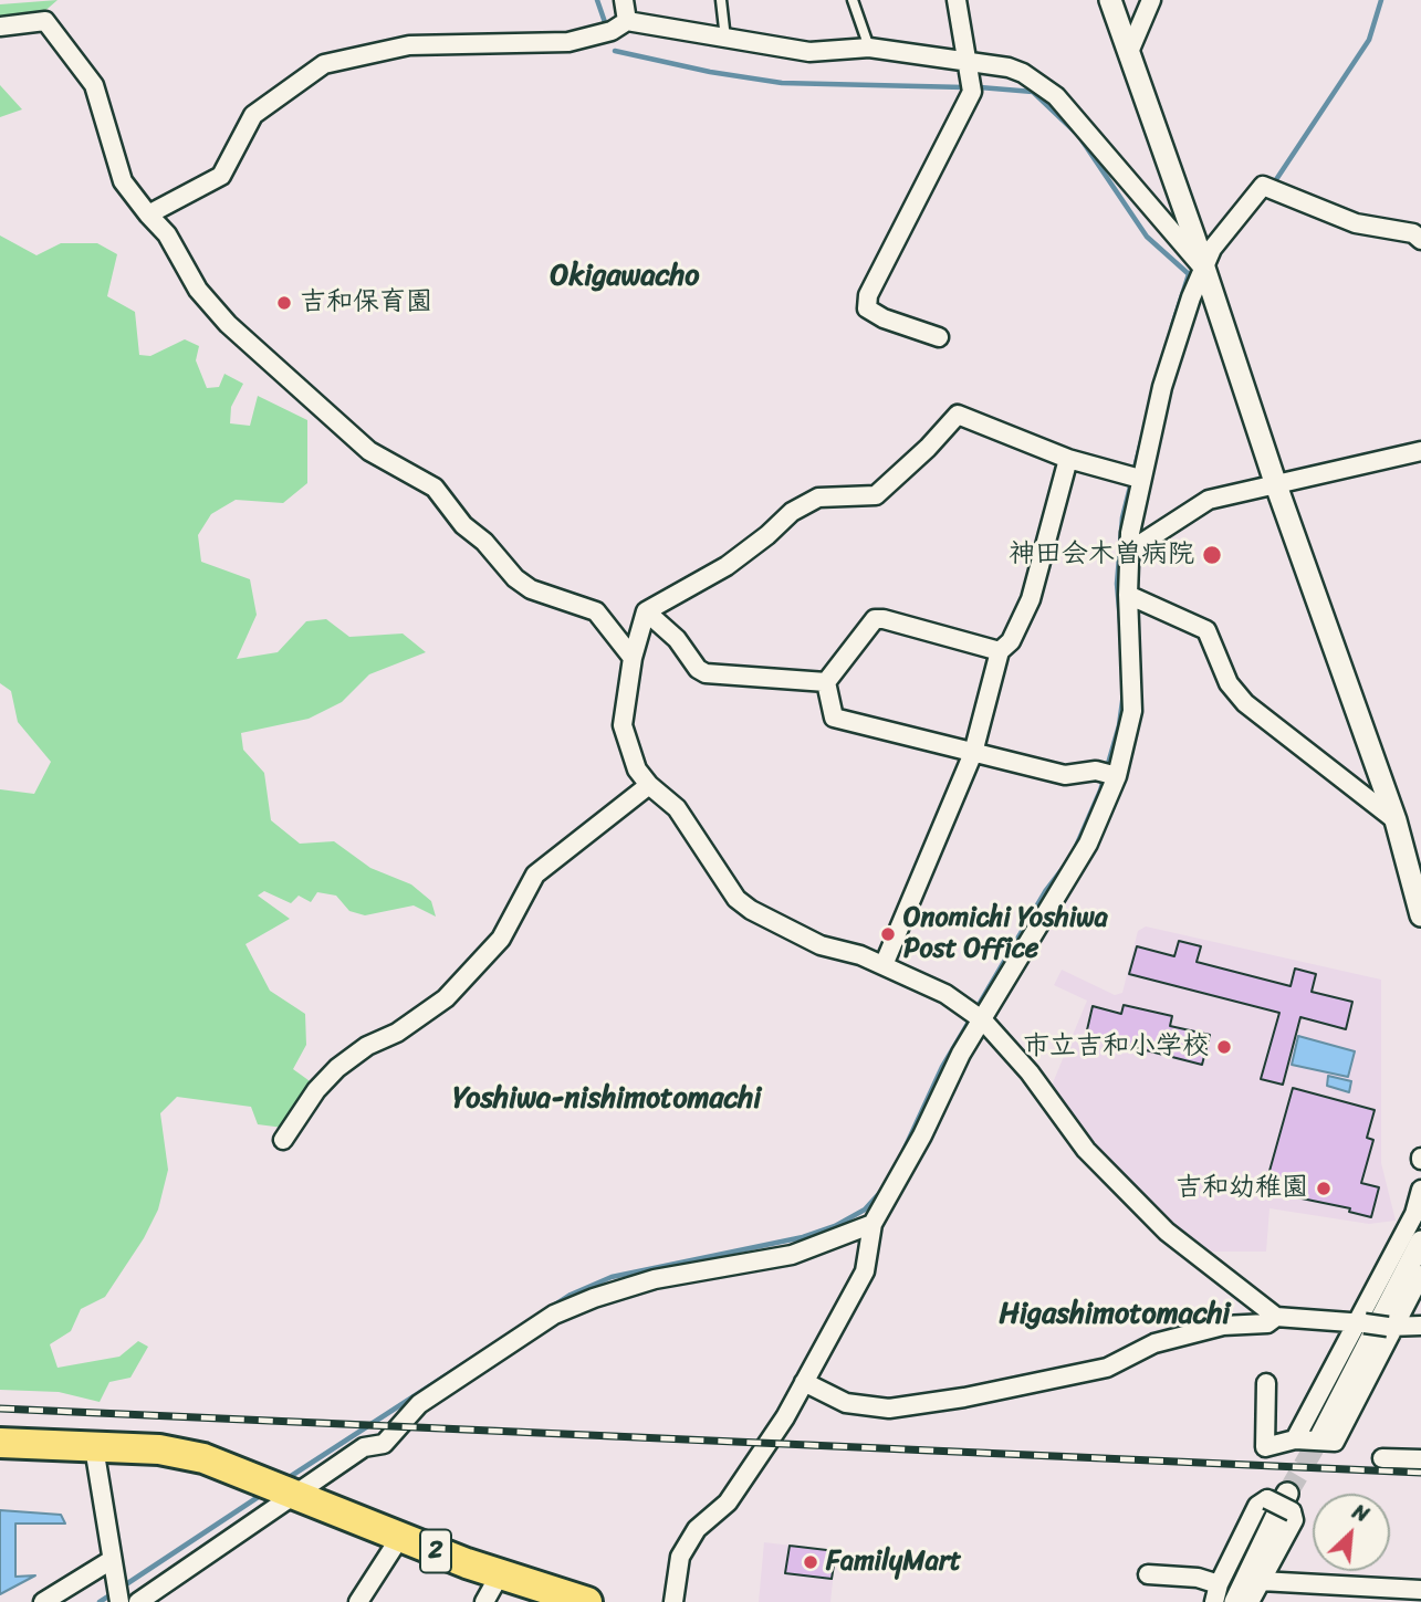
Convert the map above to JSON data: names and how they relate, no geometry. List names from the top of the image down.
{
  "streets": {
    "highway": ["2"]
  },
  "districts": ["Okigawacho", "Yoshiwa-nishimotomachi", "Higashimotomachi"],
  "places": [
    "吉和保育園",
    "神田会木曽病院",
    "Onomichi Yoshiwa Post Office",
    "市立吉和小学校",
    "吉和幼稚園",
    "FamilyMart"
  ],
  "north": "top right"
}
